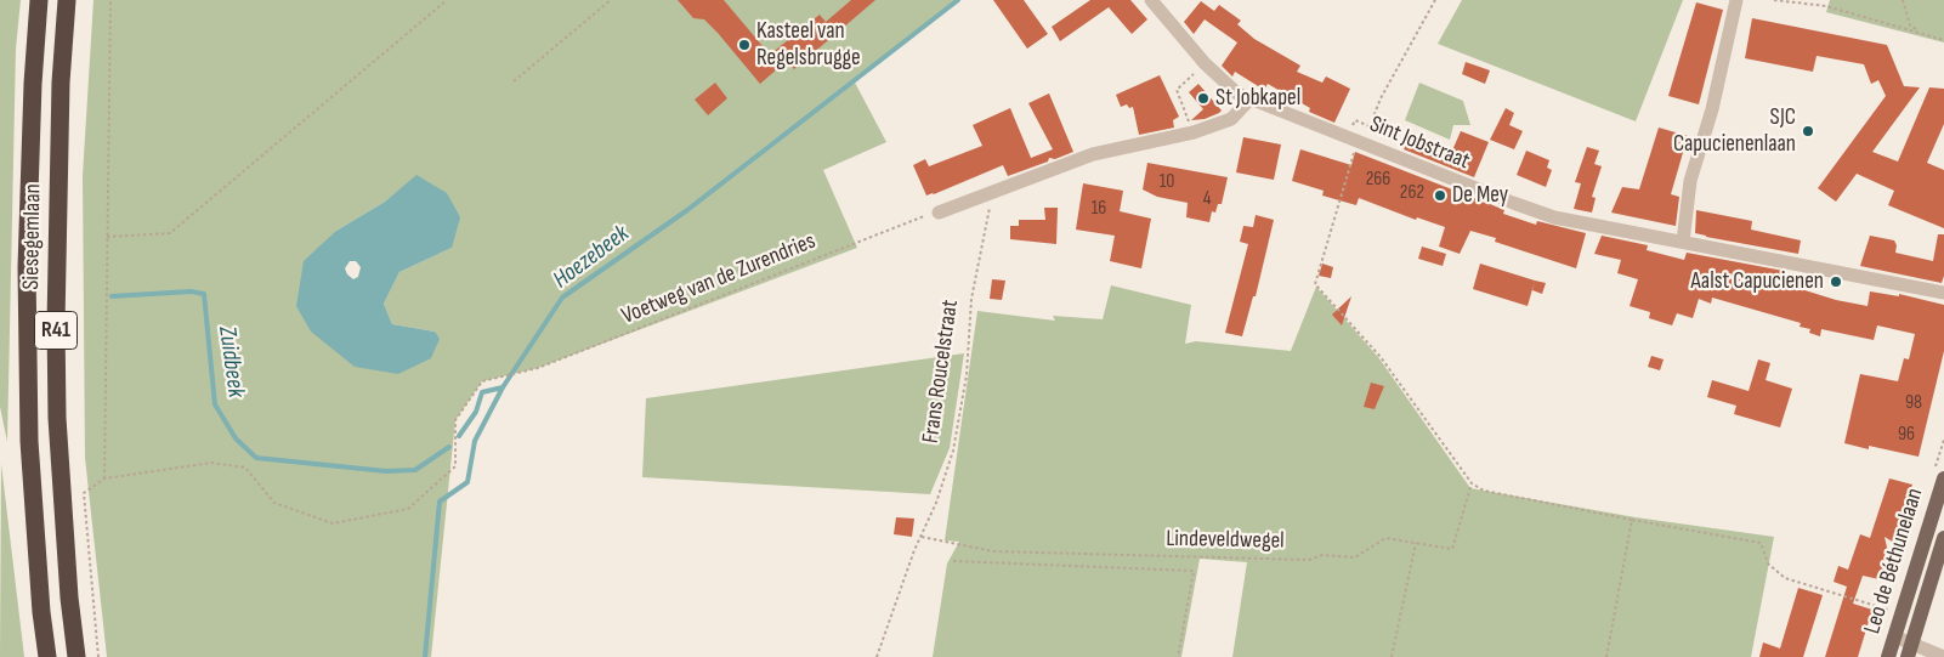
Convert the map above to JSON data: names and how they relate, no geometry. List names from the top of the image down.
{
  "streets": {
    "highway": ["Siesegemlaan", "R41"],
    "main road": ["Leo de Béthunelaan"],
    "street": ["Sint Jobstraat"],
    "path": ["Voetweg van de Zurendries", "Frans Roucelstraat", "Lindeveldwegel"]
  },
  "crossings": [
    ["Frans Roucelstraat", "Lindeveldwegel"]
  ],
  "water": ["Hoezebeek", "Zuidbeek"],
  "places": [
    "Kasteel van Regelsbrugge",
    "St Jobkapel",
    "SJC Capucienenlaan",
    "De Mey",
    "Aalst Capucienen"
  ],
  "house_numbers": [
    "266",
    "10",
    "262",
    "4",
    "16",
    "98",
    "96"
  ]
}
